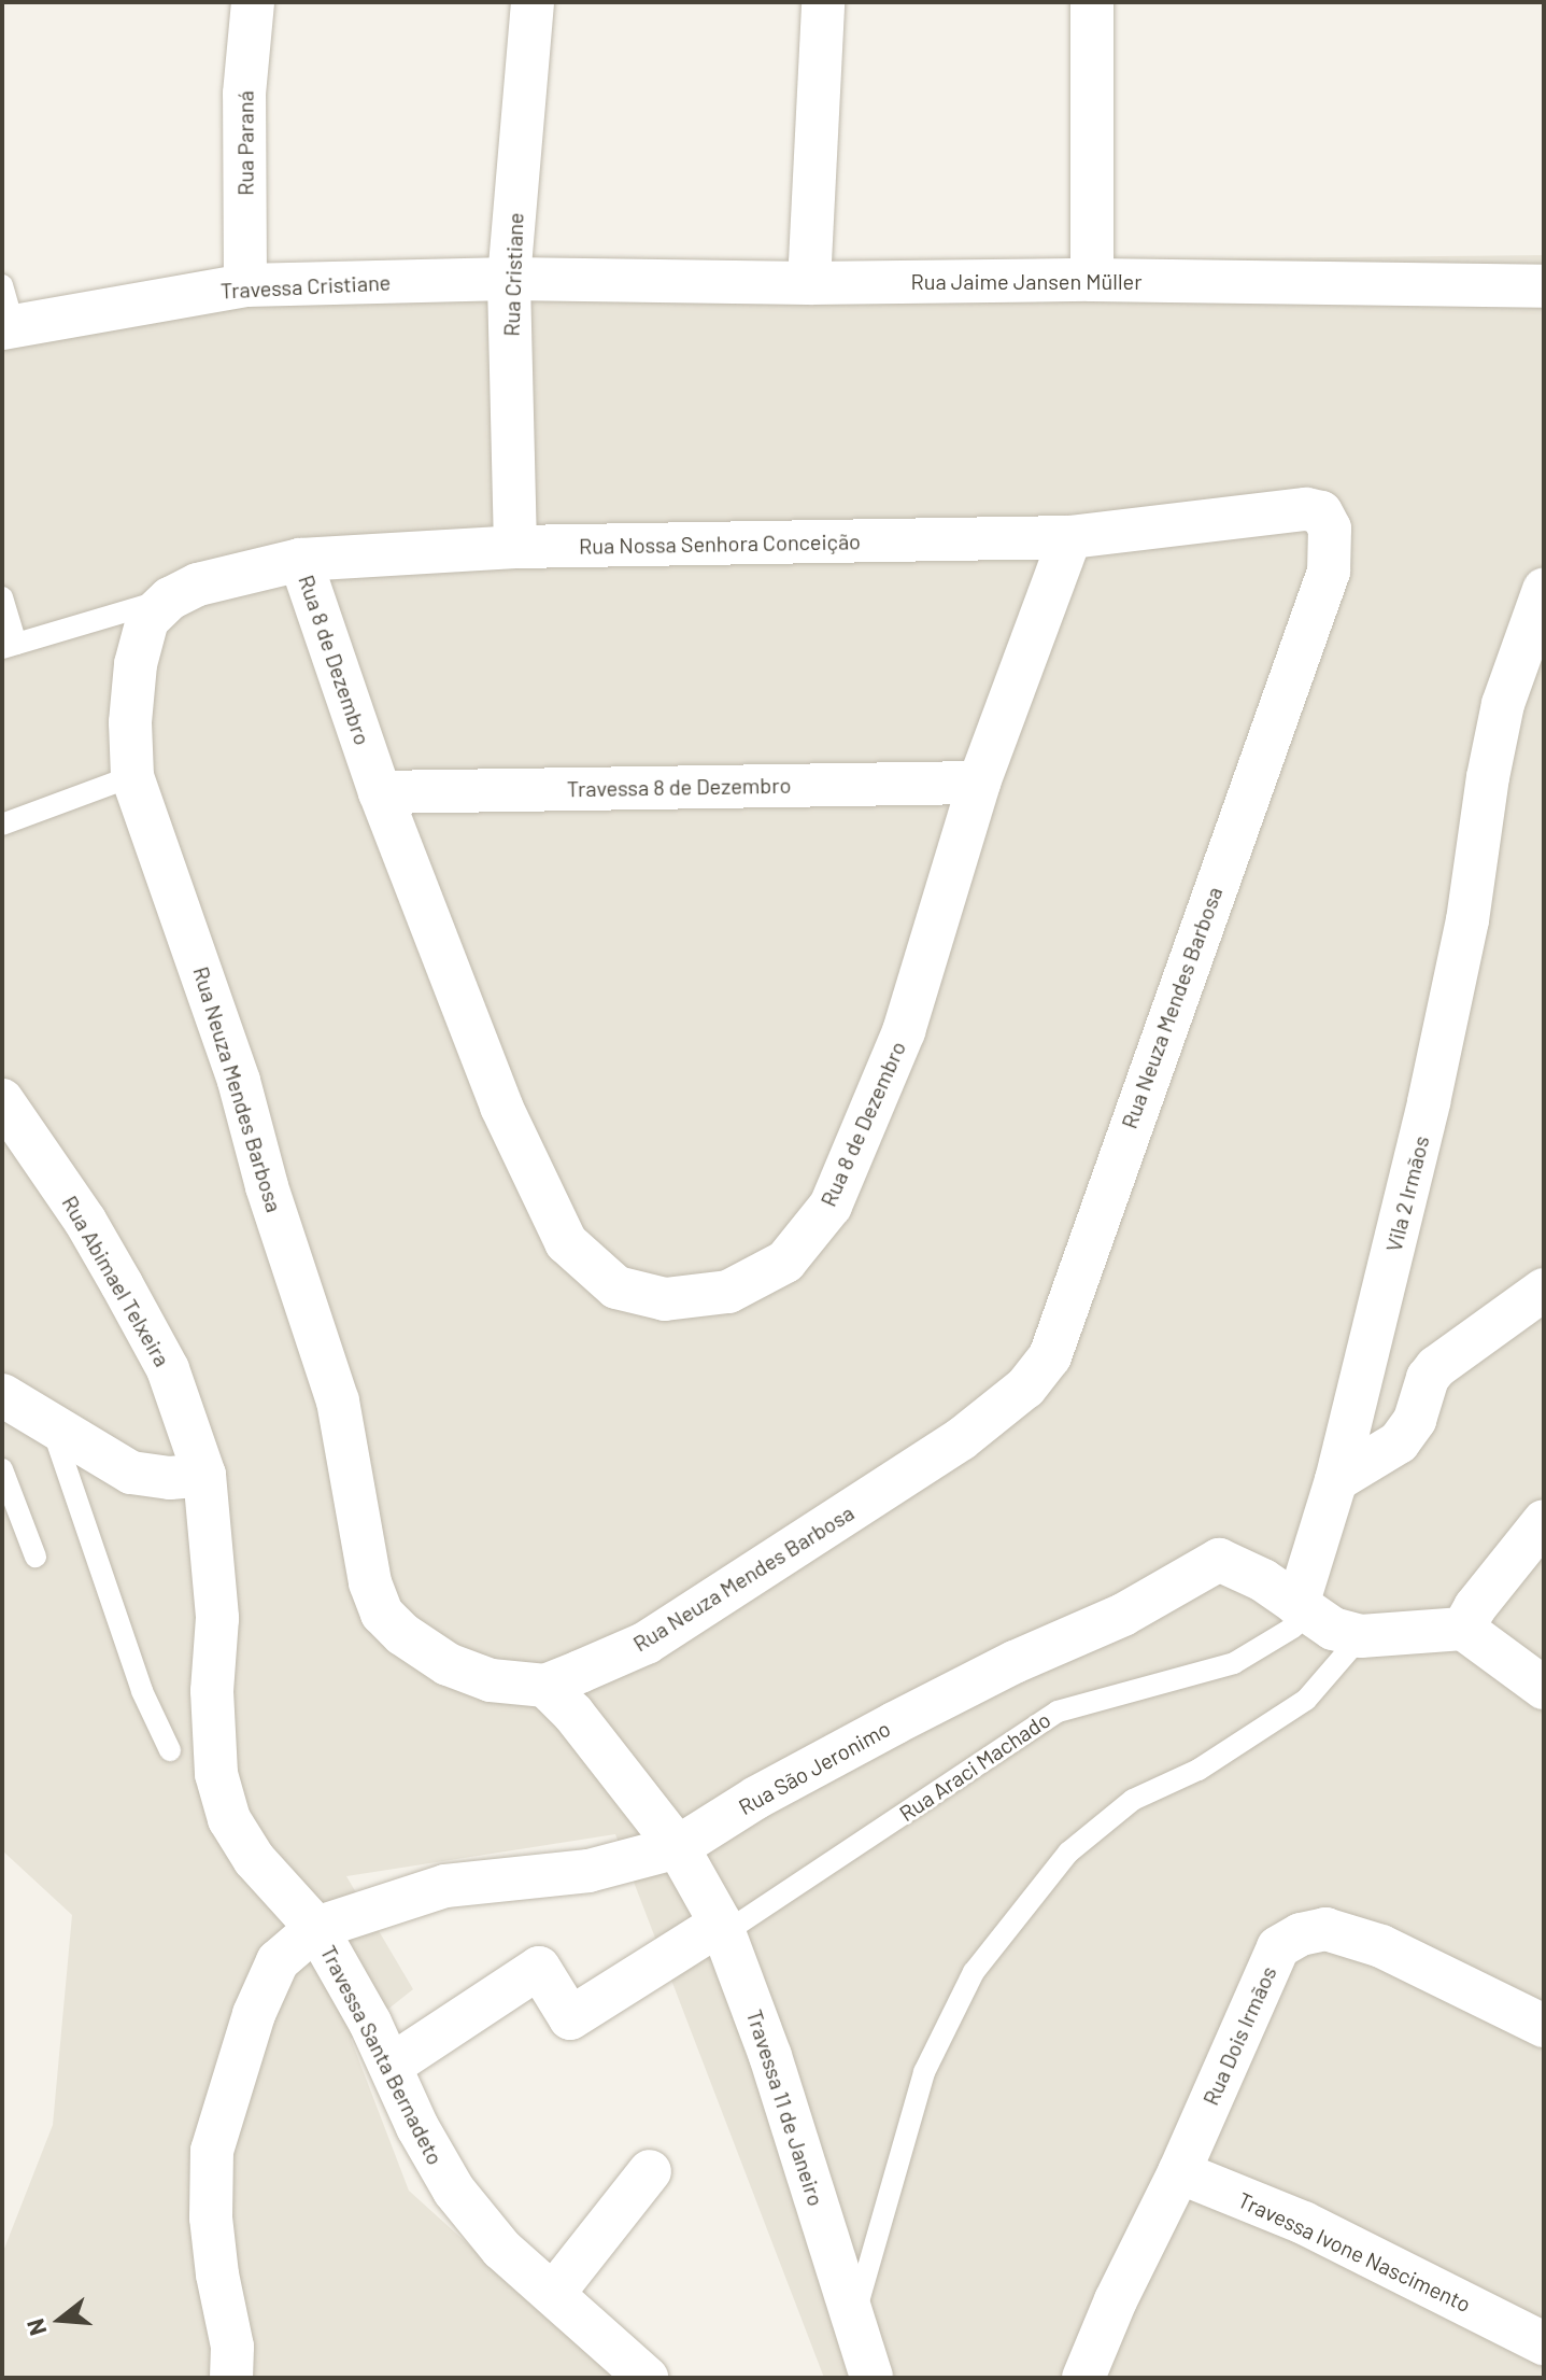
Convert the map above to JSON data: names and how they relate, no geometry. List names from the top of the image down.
{
  "streets": {
    "street": [
      "Rua Paraná",
      "Rua Cristiane",
      "Rua Jaime Jansen Müller",
      "Travessa Cristiane",
      "Rua Nossa Senhora Conceição",
      "Rua 8 de Dezembro",
      "Travessa 8 de Dezembro",
      "Rua Neuza Mendes Barbosa",
      "Vila 2 Irmãos",
      "Rua Abimael Telxeira",
      "Rua São Jeronimo",
      "Rua Dois Irmãos",
      "Travessa Santa Bernadeto",
      "Travessa 11 de Janeiro",
      "Travessa Ivone Nascimento"
    ],
    "lane": ["Rua Araci Machado"]
  },
  "crossings": [
    ["Rua Paraná", "Travessa Cristiane"],
    ["Rua Cristiane", "Rua Jaime Jansen Müller"],
    ["Rua Cristiane", "Travessa Cristiane"],
    ["Rua Cristiane", "Rua Nossa Senhora Conceição"],
    ["Rua Jaime Jansen Müller", "Travessa Cristiane"],
    ["Rua Nossa Senhora Conceição", "Rua 8 de Dezembro"],
    ["Rua Nossa Senhora Conceição", "Rua Neuza Mendes Barbosa"],
    ["Rua 8 de Dezembro", "Travessa 8 de Dezembro"],
    ["Vila 2 Irmãos", "Rua Araci Machado"],
    ["Vila 2 Irmãos", "Rua São Jeronimo"],
    ["Rua Abimael Telxeira", "Travessa Santa Bernadeto"],
    ["Rua Araci Machado", "Rua São Jeronimo"],
    ["Rua Araci Machado", "Travessa 11 de Janeiro"],
    ["Rua São Jeronimo", "Travessa Santa Bernadeto"],
    ["Rua São Jeronimo", "Travessa 11 de Janeiro"],
    ["Rua Dois Irmãos", "Travessa Ivone Nascimento"]
  ],
  "north": "left"
}
